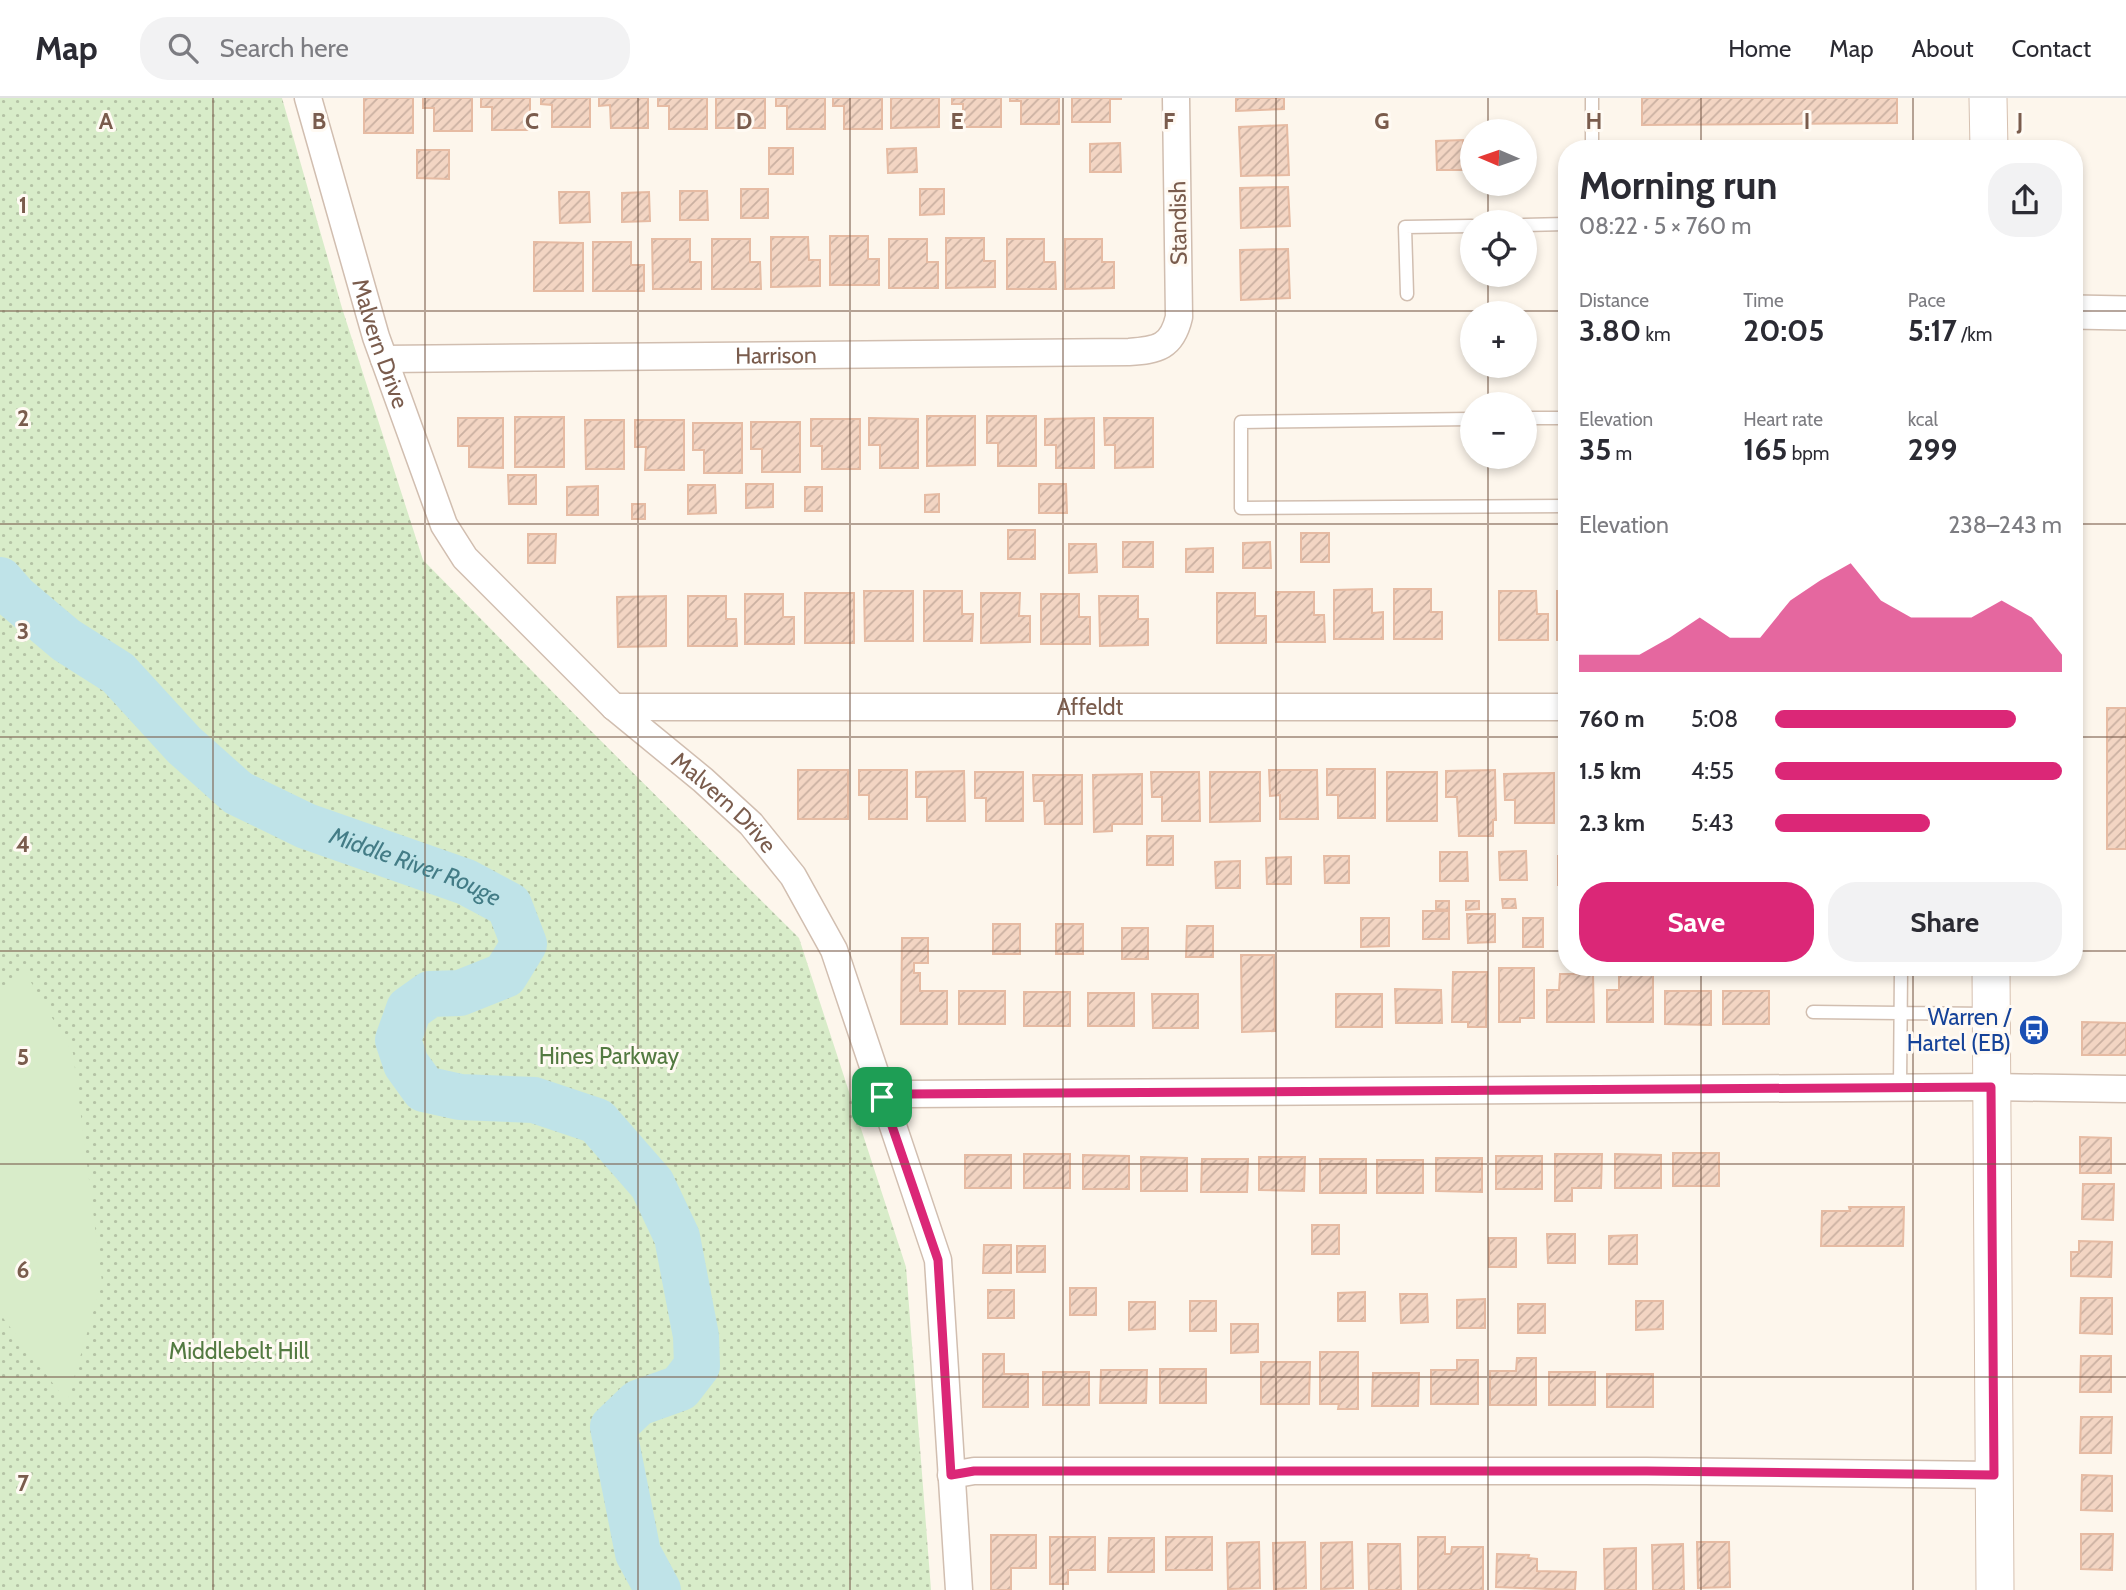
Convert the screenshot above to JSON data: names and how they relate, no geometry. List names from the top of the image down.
{
  "streets": {
    "street": [
      "Standish",
      "Malvern Drive",
      "Harrison",
      "Affeldt"
    ]
  },
  "crossings": [
    ["Standish", "Harrison"],
    ["Malvern Drive", "Harrison"],
    ["Malvern Drive", "Affeldt"]
  ],
  "water": ["Middle River Rouge"],
  "parks": ["Hines Parkway", "Middlebelt Hill"],
  "places": {
    "bus stop": ["Warren / Hartel (EB)"]
  },
  "north": "left",
  "page": {
    "header": "Map",
    "search": "Search here",
    "nav": [
      "Home",
      "Map",
      "About",
      "Contact"
    ],
    "map_buttons": ["+", "−"],
    "heading": ["Morning run", "08:22 · 5 × 760 m"],
    "stats": [
      ["Distance", "3.80 km"],
      ["Time", "20:05"],
      ["Pace", "5:17 /km"],
      ["Elevation", "35 m"],
      ["Heart rate", "165 bpm"],
      ["kcal", "299"]
    ],
    "chart": ["Elevation", "238–243 m"],
    "list": [
      {
        "name": "760 m",
        "note": "5:08"
      },
      {
        "name": "1.5 km",
        "note": "4:55"
      },
      {
        "name": "2.3 km",
        "note": "5:43"
      }
    ],
    "buttons": ["Save", "Share"]
  },
  "grid": {
    "columns": [
      "A",
      "B",
      "C",
      "D",
      "E",
      "F",
      "G",
      "H",
      "I",
      "J"
    ],
    "rows": [
      "1",
      "2",
      "3",
      "4",
      "5",
      "6",
      "7"
    ]
  }
}
